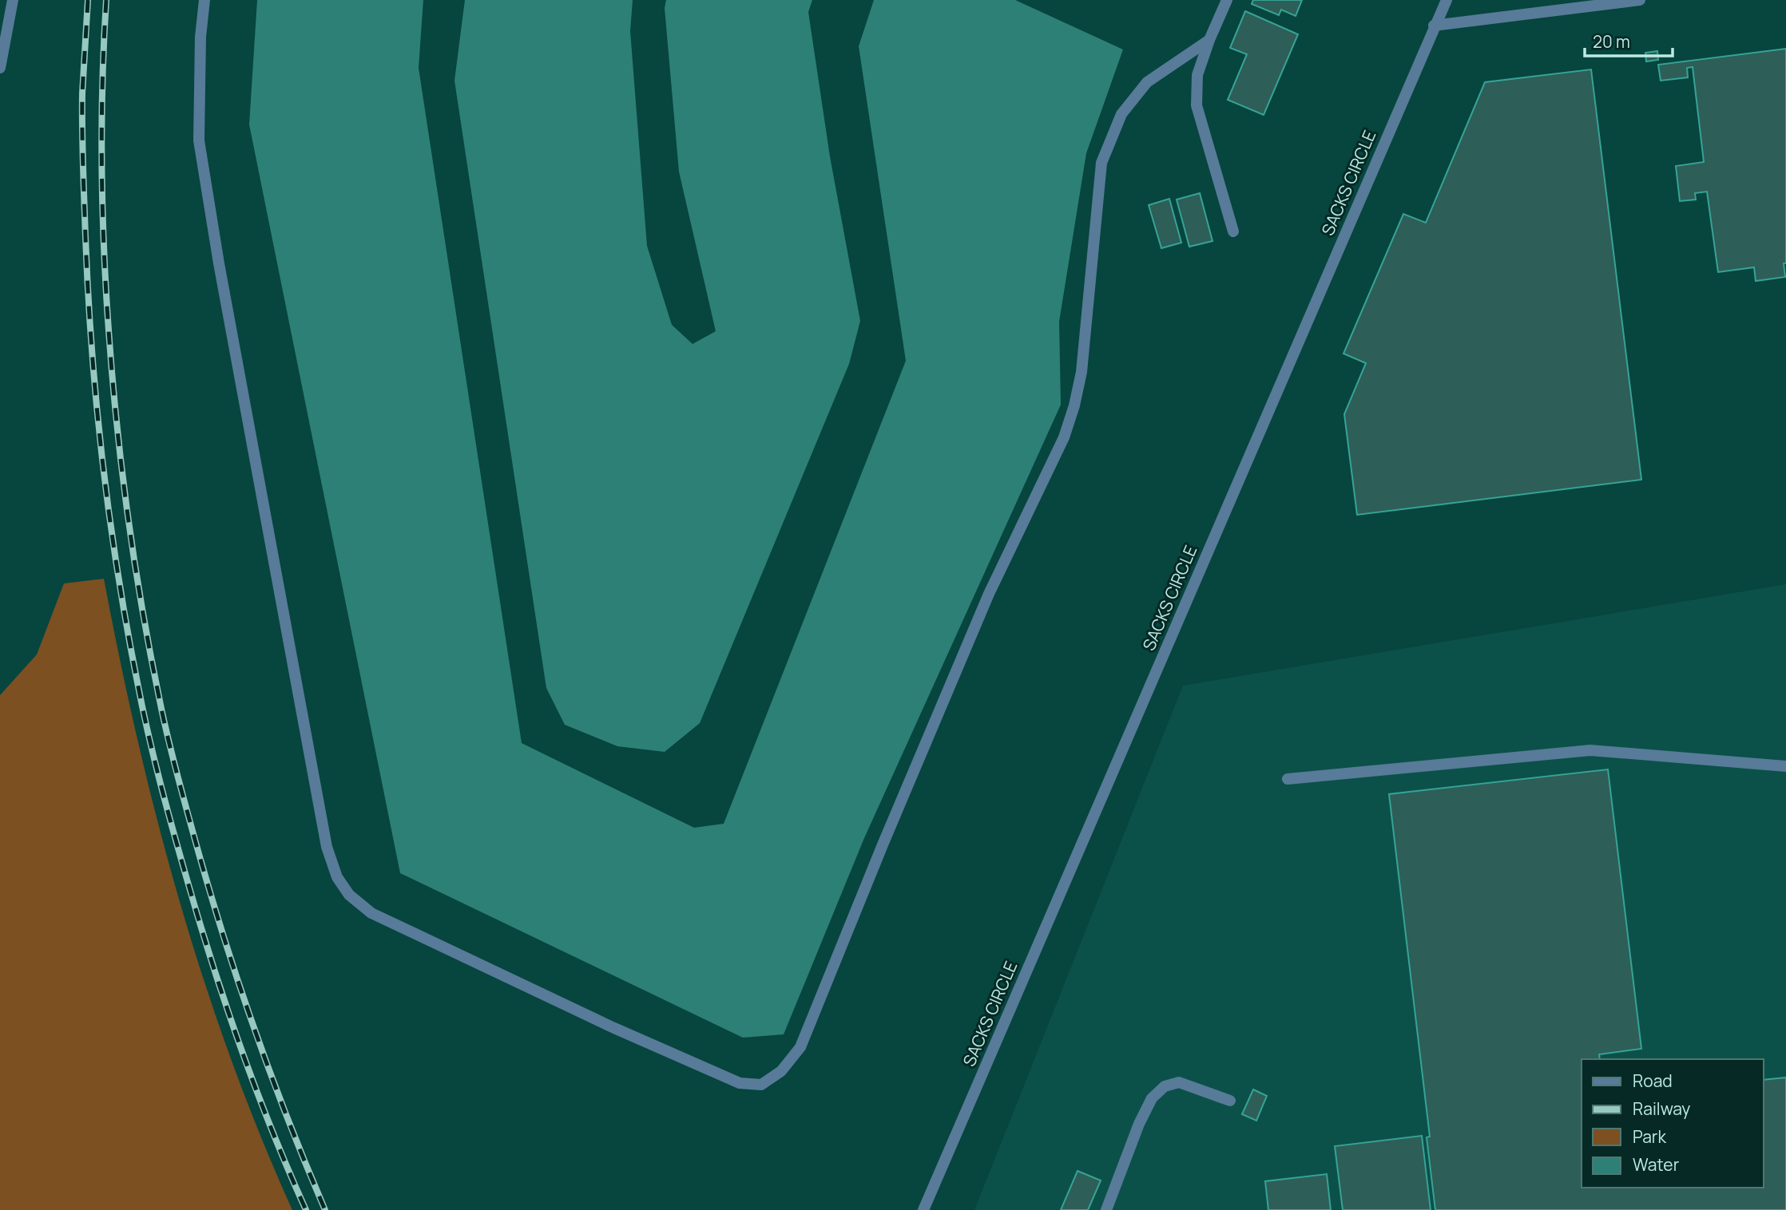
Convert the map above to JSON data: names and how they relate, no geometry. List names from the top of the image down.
{
  "streets": {
    "street": ["SACKS CIRCLE"]
  },
  "legend": [
    "Road",
    "Railway",
    "Park",
    "Water"
  ],
  "scale_bar": "20 m"
}
